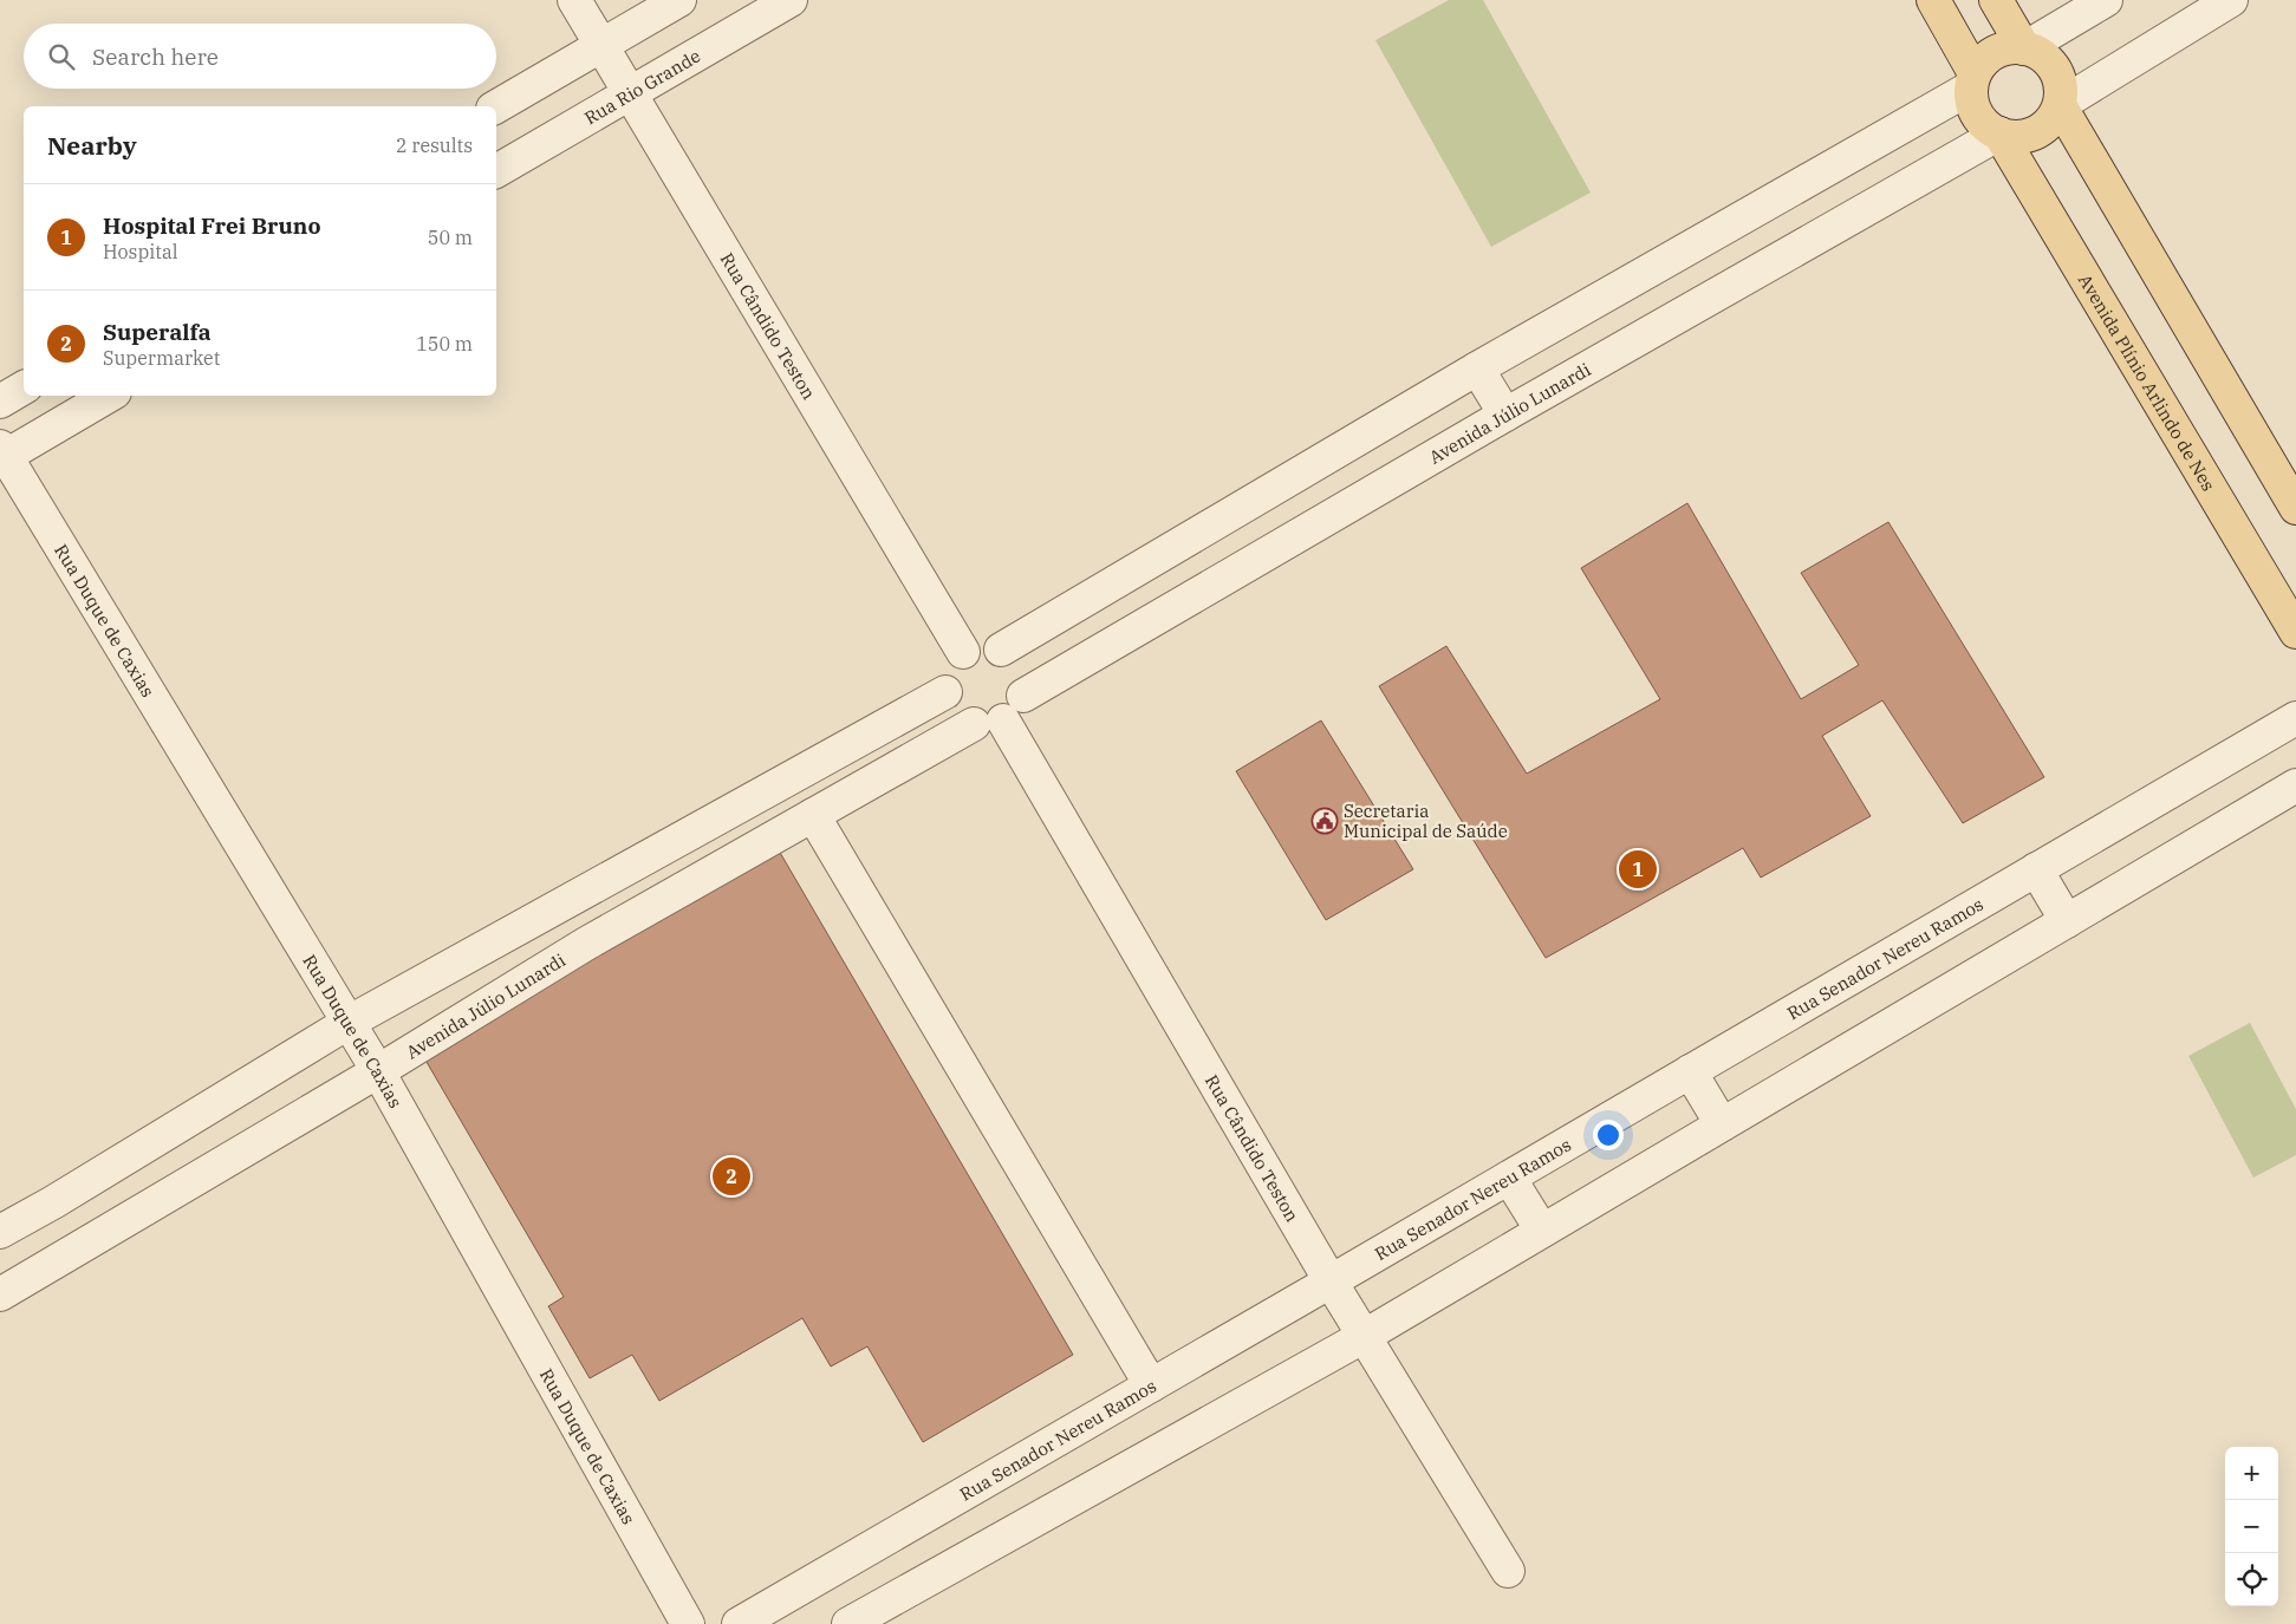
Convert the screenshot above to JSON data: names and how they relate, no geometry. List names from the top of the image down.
{
  "streets": {
    "main road": ["Avenida Plínio Arlindo de Nes"],
    "street": [
      "Rua Rio Grande",
      "Rua Cândido Teston",
      "Avenida Júlio Lunardi",
      "Rua Duque de Caxias",
      "Rua Senador Nereu Ramos"
    ]
  },
  "crossings": [
    ["Rua Rio Grande", "Rua Cândido Teston"],
    ["Rua Cândido Teston", "Avenida Júlio Lunardi"],
    ["Rua Cândido Teston", "Rua Senador Nereu Ramos"],
    ["Avenida Plínio Arlindo de Nes", "Avenida Júlio Lunardi"],
    ["Avenida Júlio Lunardi", "Rua Duque de Caxias"]
  ],
  "places": {
    "public building": ["Secretaria Municipal de Saúde"]
  },
  "page": {
    "search": "Search here",
    "heading": ["Nearby", "2 results"],
    "list": [
      {
        "mark": "1",
        "name": "Hospital Frei Bruno",
        "note": "Hospital",
        "value": "50 m"
      },
      {
        "mark": "2",
        "name": "Superalfa",
        "note": "Supermarket",
        "value": "150 m"
      }
    ],
    "pins": ["1", "2"],
    "map_buttons": ["+", "−"]
  }
}
